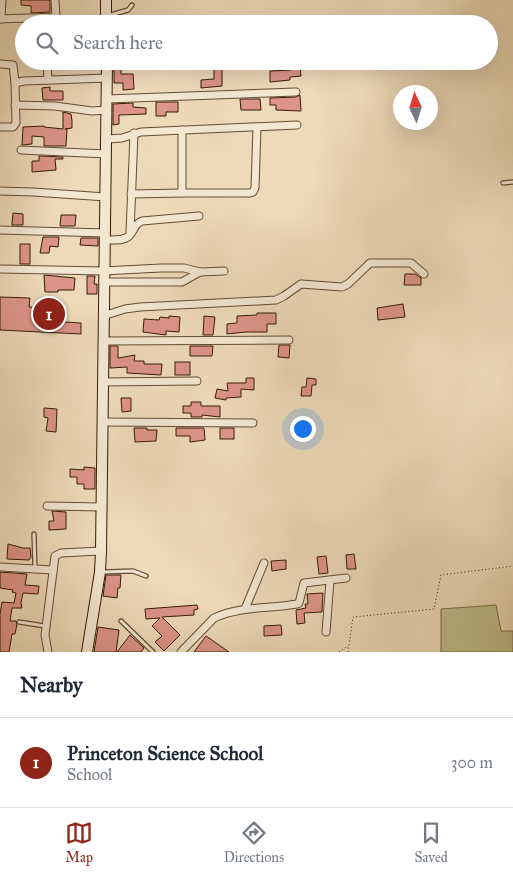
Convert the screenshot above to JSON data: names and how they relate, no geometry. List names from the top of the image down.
{
  "north": "top",
  "page": {
    "search": "Search here",
    "pins": "1",
    "heading": "Nearby",
    "list": [
      {
        "mark": "1",
        "name": "Princeton Science School",
        "note": "School",
        "value": "300 m"
      }
    ],
    "nav": ["Map", "Directions", "Saved"]
  }
}
